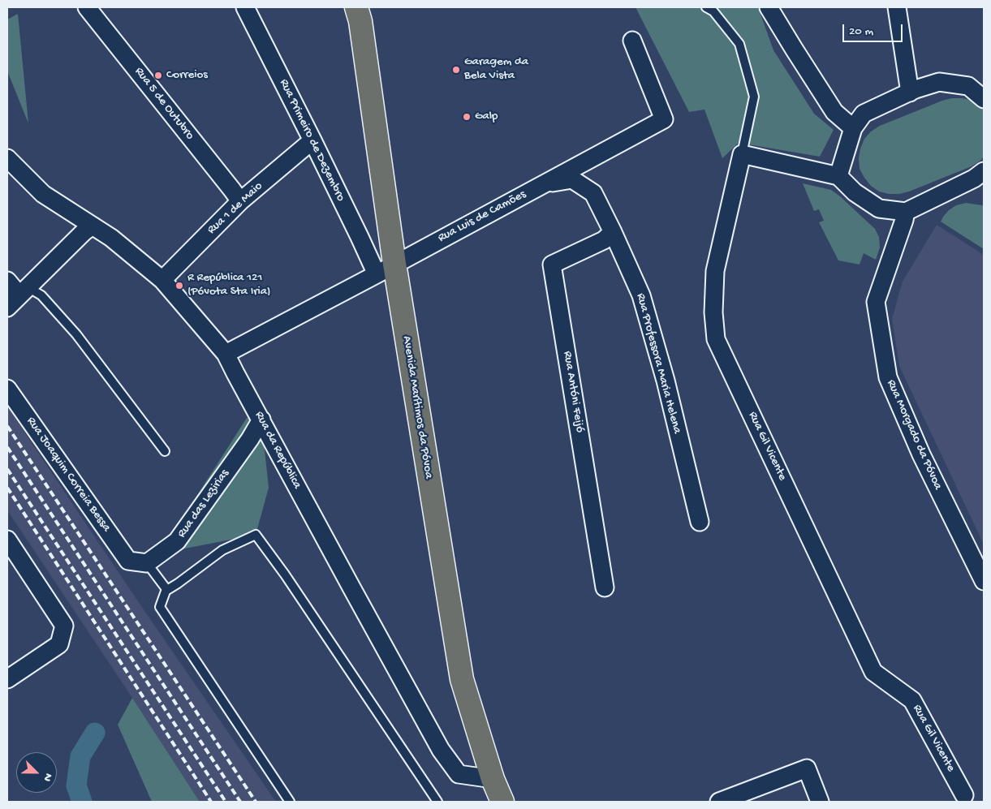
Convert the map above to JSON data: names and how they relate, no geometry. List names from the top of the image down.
{
  "streets": {
    "main road": ["Avenida Marítimos da Póvoa"],
    "street": [
      "Rua 5 de Outubro",
      "Rua Primeiro de Dezembro",
      "Rua 1 de Maio",
      "Rua Luis de Camões",
      "Rua Professora Maria Helena",
      "Rua Antóni Feijó",
      "Rua Morgado da Póvoa",
      "Rua Gil Vicente",
      "Rua da República",
      "Rua Joaquim Correia Bessa",
      "Rua das Lezirias"
    ]
  },
  "crossings": [
    ["Rua 5 de Outubro", "Rua 1 de Maio"],
    ["Rua Primeiro de Dezembro", "Rua 1 de Maio"],
    ["Rua Primeiro de Dezembro", "Rua Luis de Camões"],
    ["Rua Primeiro de Dezembro", "Avenida Marítimos da Póvoa"],
    ["Rua 1 de Maio", "Rua da República"],
    ["Rua Luis de Camões", "Rua Professora Maria Helena"],
    ["Rua Luis de Camões", "Avenida Marítimos da Póvoa"],
    ["Rua Luis de Camões", "Rua da República"],
    ["Rua Professora Maria Helena", "Rua Antóni Feijó"],
    ["Avenida Marítimos da Póvoa", "Rua da República"],
    ["Rua da República", "Rua das Lezirias"],
    ["Rua Joaquim Correia Bessa", "Rua das Lezirias"]
  ],
  "places": [
    "Garagem da Bela Vista",
    "Correios",
    "Galp",
    "R República 121 (Póvota Sta Iria)"
  ],
  "scale_bar": "20 m",
  "north": "bottom right"
}
